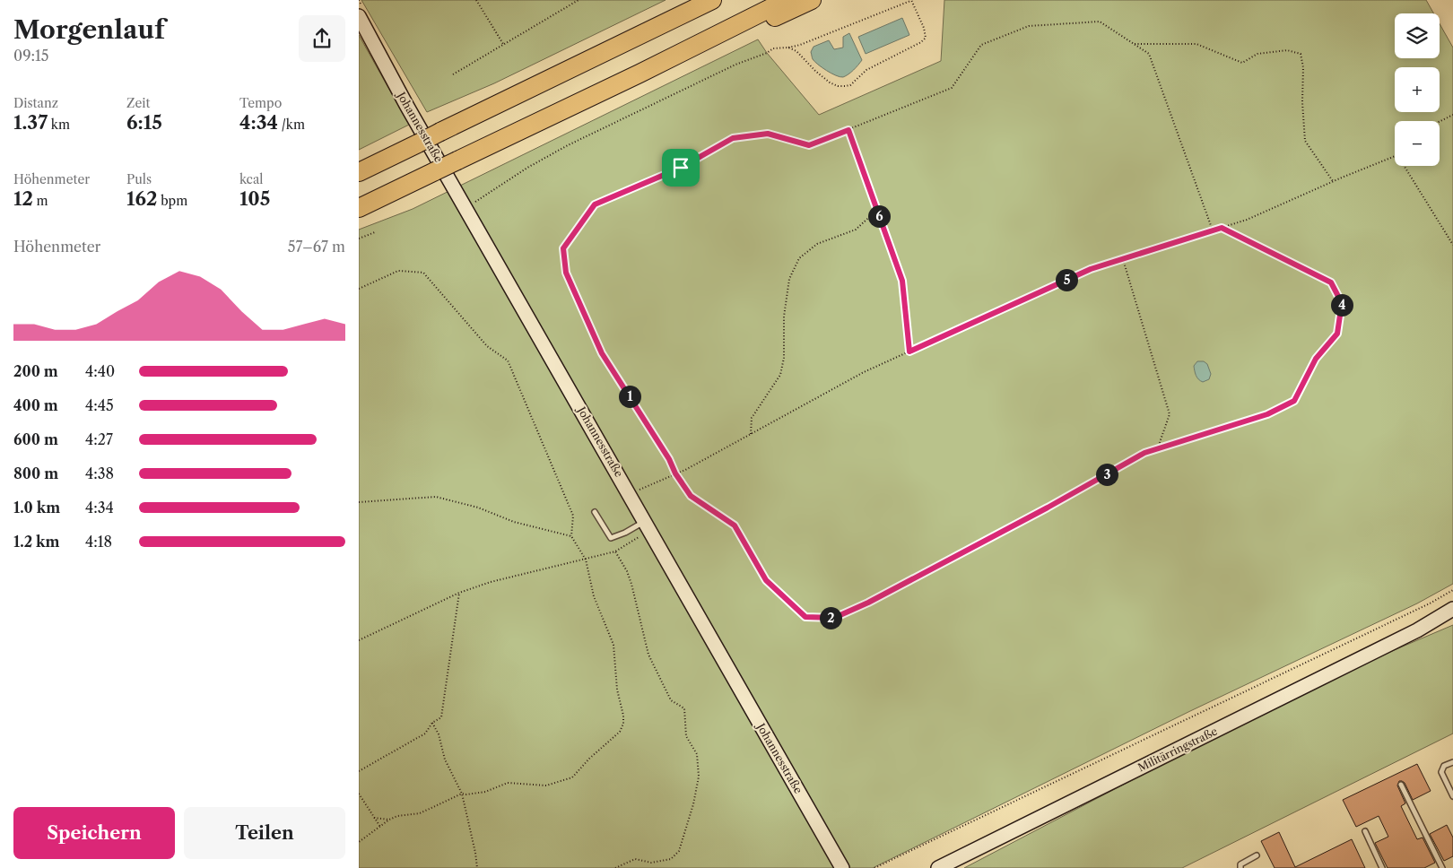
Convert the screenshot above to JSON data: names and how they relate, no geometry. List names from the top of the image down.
{
  "streets": {
    "main road": ["Johannesstraße", "Militärringstraße"]
  },
  "page": {
    "heading": ["Morgenlauf", "09:15"],
    "map_buttons": ["+", "−"],
    "stats": [
      ["Distanz", "1.37 km"],
      ["Zeit", "6:15"],
      ["Tempo", "4:34 /km"],
      ["Höhenmeter", "12 m"],
      ["Puls", "162 bpm"],
      ["kcal", "105"]
    ],
    "pins": [
      "6",
      "5",
      "4",
      "1",
      "3",
      "2"
    ],
    "chart": ["Höhenmeter", "57–67 m"],
    "list": [
      {
        "name": "200 m",
        "note": "4:40"
      },
      {
        "name": "400 m",
        "note": "4:45"
      },
      {
        "name": "600 m",
        "note": "4:27"
      },
      {
        "name": "800 m",
        "note": "4:38"
      },
      {
        "name": "1.0 km",
        "note": "4:34"
      },
      {
        "name": "1.2 km",
        "note": "4:18"
      }
    ],
    "buttons": ["Speichern", "Teilen"]
  }
}
